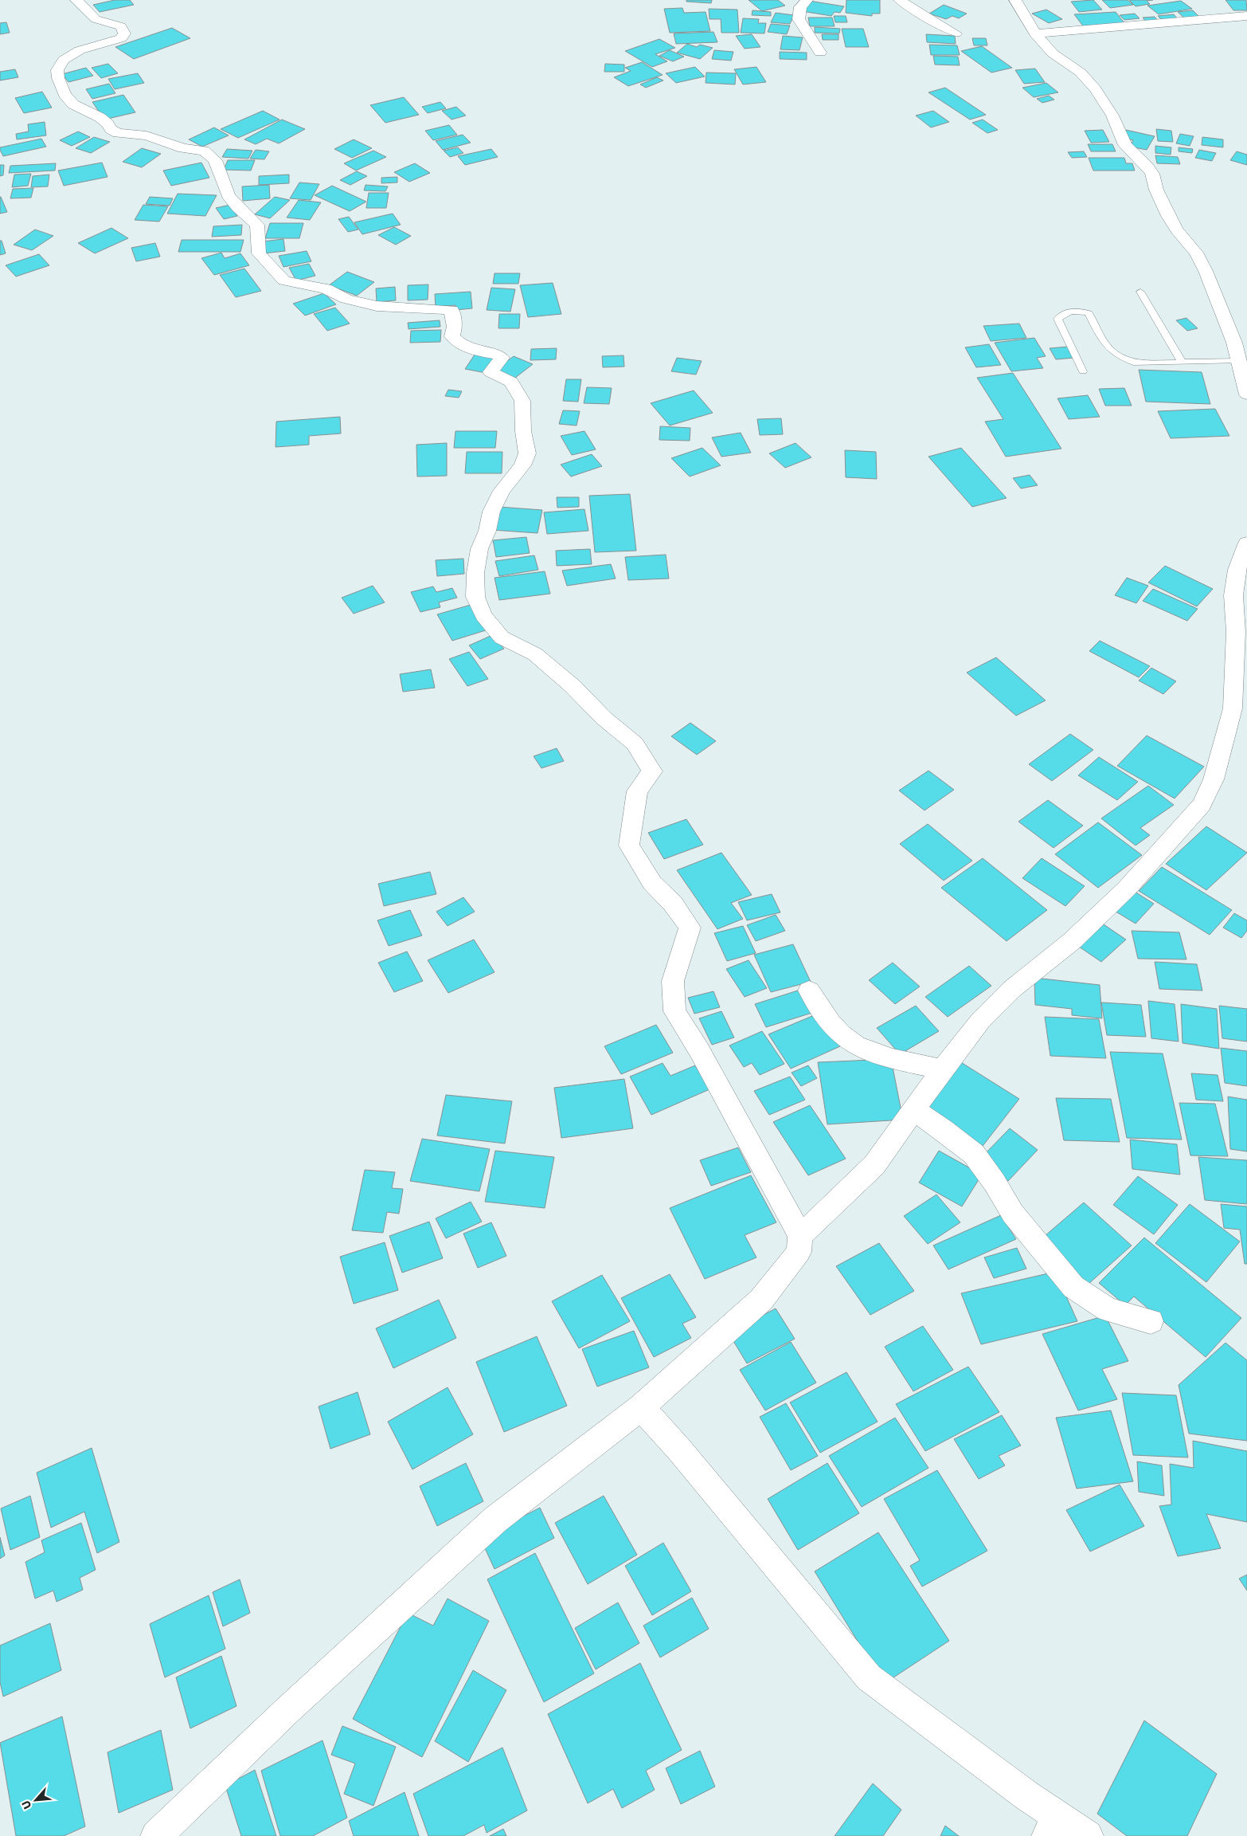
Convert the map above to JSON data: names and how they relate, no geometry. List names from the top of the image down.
{
  "north": "bottom left"
}
